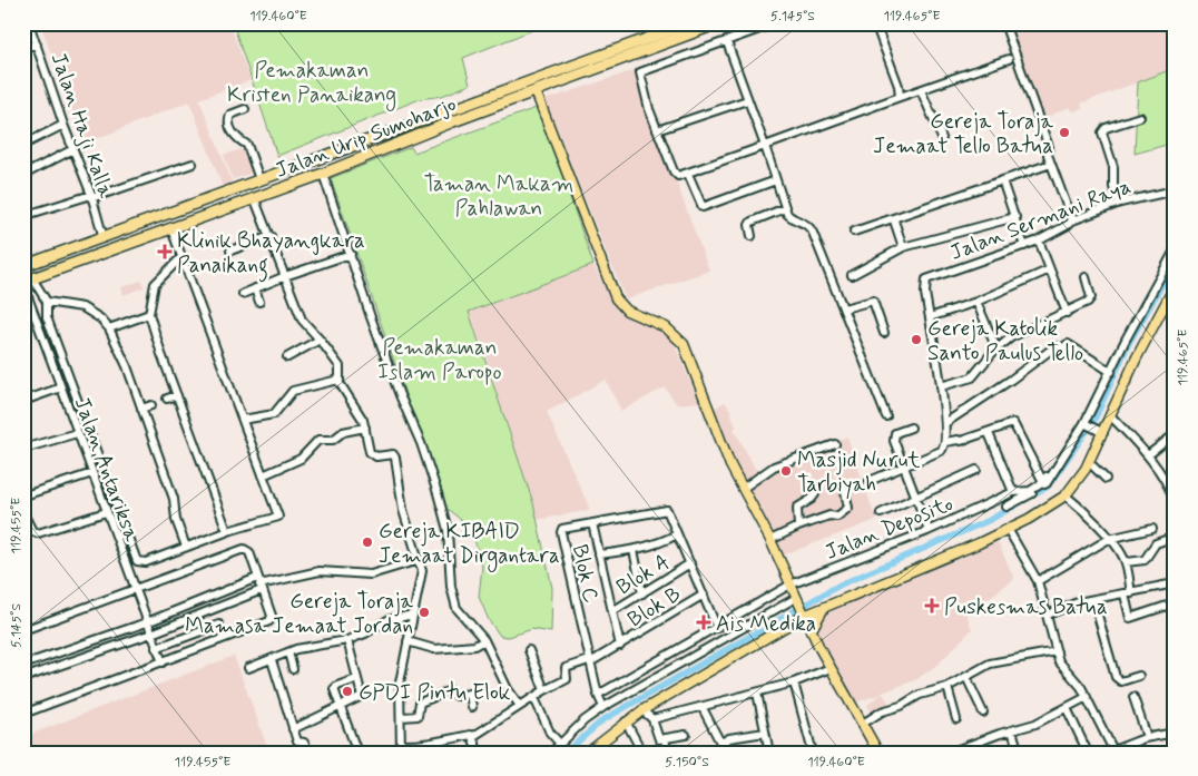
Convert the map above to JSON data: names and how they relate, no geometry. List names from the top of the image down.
{
  "streets": {
    "highway": ["Jalan Urip Sumoharjo"],
    "street": [
      "Jalan Haji Kalla",
      "Jalan Sermani Raya",
      "Jalan Antariksa",
      "Jalan Deposito",
      "Blok C",
      "Blok A",
      "Blok B"
    ]
  },
  "crossings": [
    ["Jalan Haji Kalla", "Jalan Urip Sumoharjo"],
    ["Jalan Urip Sumoharjo", "Jalan Antariksa"],
    ["Jalan Deposito", "Blok C"],
    ["Jalan Deposito", "Blok A"],
    ["Blok C", "Blok A"],
    ["Blok C", "Blok B"],
    ["Blok A", "Blok B"]
  ],
  "parks": ["Pemakaman Kristen Panaikang", "Taman Makam Pahlawan", "Pemakaman Islam Paropo"],
  "places": {
    "other": [
      "Gereja Toraja Jemaat Tello Batua",
      "Gereja Katolik Santo Paulus Tello",
      "Masjid Nurut Tarbiyah",
      "Gereja KIBAID Jemaat Dirgantara",
      "Gereja Toraja Mamasa Jemaat Jordan",
      "GPDI Pintu Elok"
    ],
    "health": ["Klinik Bhayangkara Panaikang", "Puskesmas Batua", "Ais Medika"]
  },
  "coordinates": [
    "119.460°E",
    "5.145°S",
    "119.465°E",
    "119.455°E",
    "5.150°S"
  ]
}
